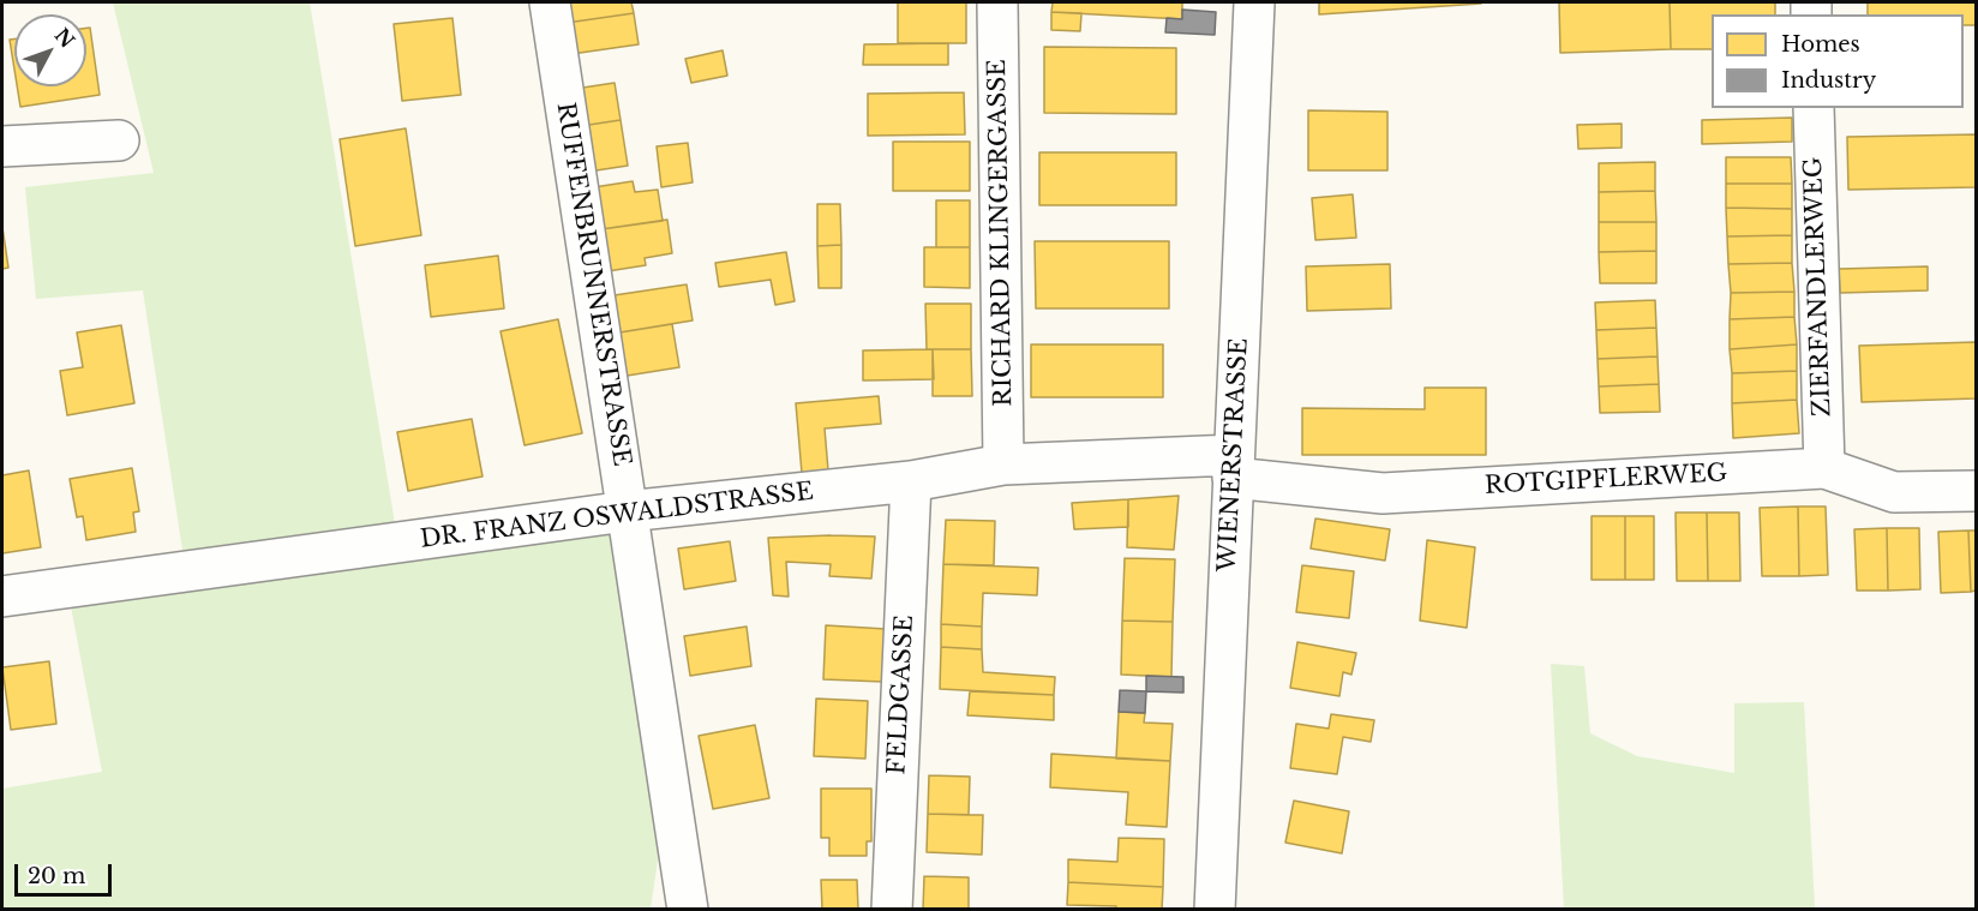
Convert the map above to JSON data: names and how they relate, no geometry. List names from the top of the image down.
{
  "streets": {
    "street": [
      "RICHARD KLINGERGASSE",
      "RUFFENBRUNNERSTRASSE",
      "ZIERFANDLERWEG",
      "WIENERSTRASSE",
      "ROTGIPFLERWEG",
      "DR. FRANZ OSWALDSTRASSE",
      "FELDGASSE"
    ]
  },
  "crossings": [
    ["RICHARD KLINGERGASSE", "DR. FRANZ OSWALDSTRASSE"],
    ["RUFFENBRUNNERSTRASSE", "DR. FRANZ OSWALDSTRASSE"],
    ["ZIERFANDLERWEG", "ROTGIPFLERWEG"],
    ["WIENERSTRASSE", "ROTGIPFLERWEG"],
    ["WIENERSTRASSE", "DR. FRANZ OSWALDSTRASSE"],
    ["ROTGIPFLERWEG", "DR. FRANZ OSWALDSTRASSE"],
    ["DR. FRANZ OSWALDSTRASSE", "FELDGASSE"]
  ],
  "legend": ["Homes", "Industry"],
  "scale_bar": "20 m",
  "north": "top right"
}
